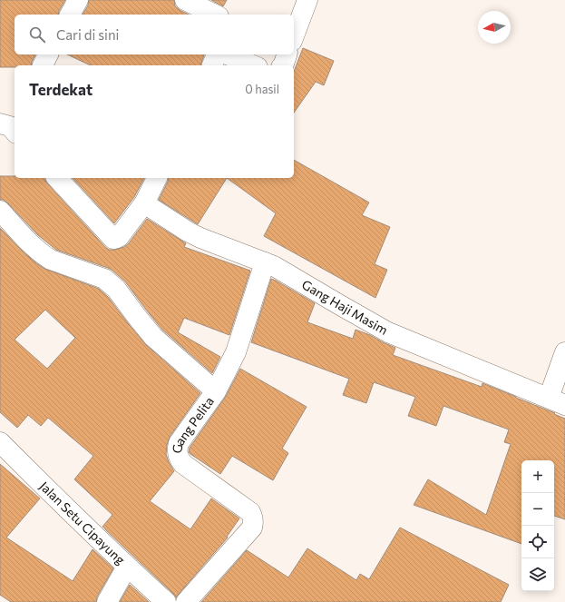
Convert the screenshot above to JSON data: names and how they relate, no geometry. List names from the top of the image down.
{
  "streets": {
    "street": ["Gang Haji Masim", "Gang Pelita", "Jalan Setu Cipayung"]
  },
  "crossings": [
    ["Gang Haji Masim", "Gang Pelita"]
  ],
  "north": "left",
  "page": {
    "search": "Cari di sini",
    "heading": ["Terdekat", "0 hasil"],
    "map_buttons": ["+", "−"]
  }
}
